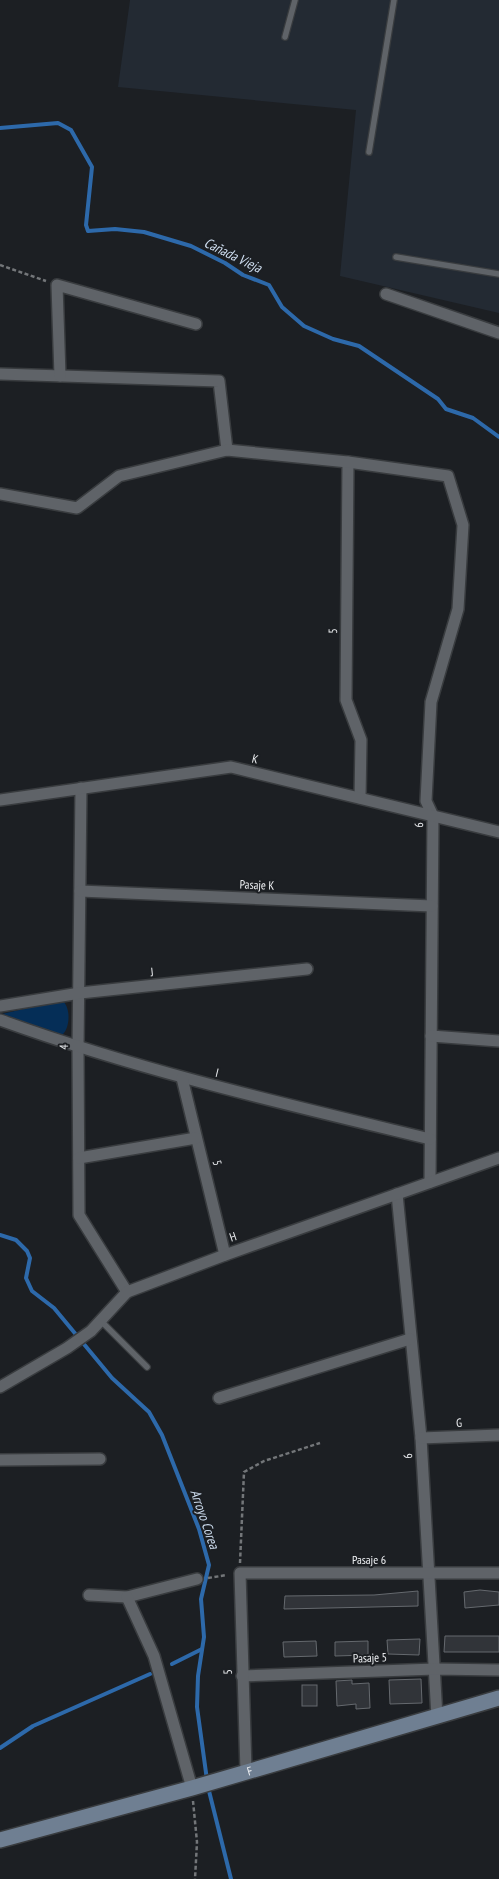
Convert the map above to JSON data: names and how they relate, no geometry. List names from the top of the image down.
{
  "streets": {
    "street": [
      "5",
      "K",
      "6",
      "Pasaje K",
      "J",
      "4",
      "I",
      "H",
      "G",
      "Pasaje 6",
      "Pasaje 5",
      "F"
    ]
  },
  "crossings": [
    ["5", "K"],
    ["5", "6"],
    ["5", "I"],
    ["5", "H"],
    ["5", "Pasaje 6"],
    ["5", "Pasaje 5"],
    ["5", "F"],
    ["K", "6"],
    ["K", "4"],
    ["6", "Pasaje K"],
    ["6", "I"],
    ["6", "H"],
    ["6", "G"],
    ["6", "Pasaje 6"],
    ["6", "Pasaje 5"],
    ["6", "F"],
    ["Pasaje K", "4"],
    ["J", "4"],
    ["4", "I"],
    ["4", "H"]
  ],
  "water": ["Cañada Vieja", "Arroyo Corea"]
}
